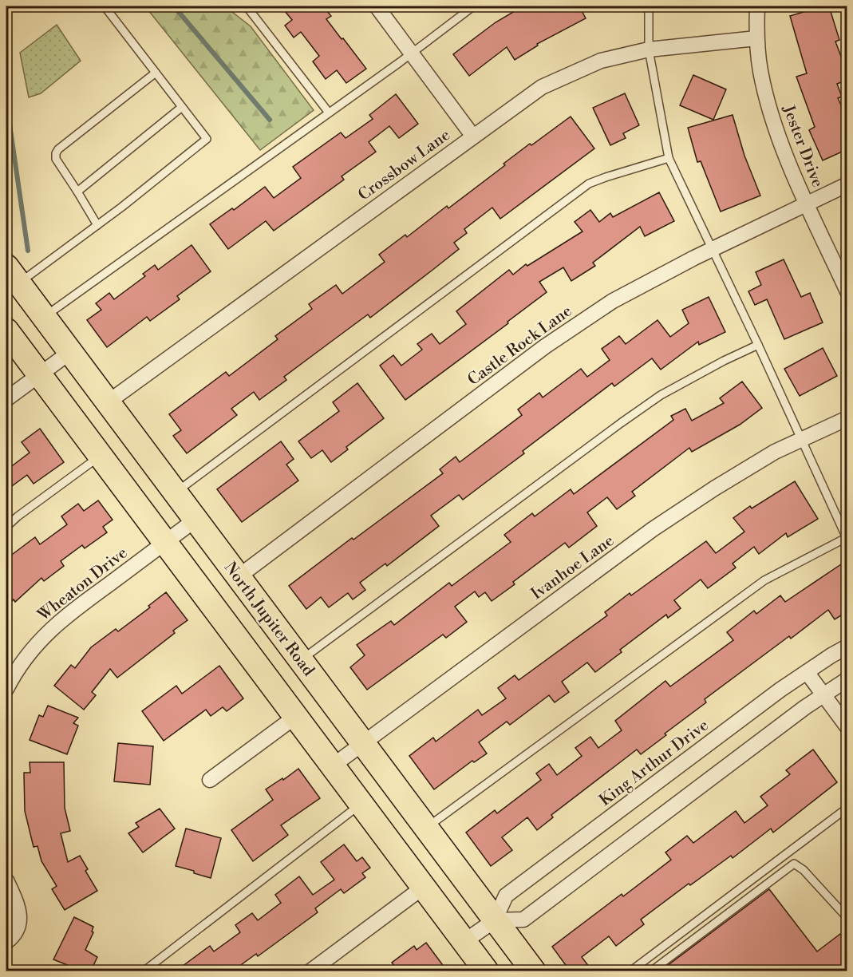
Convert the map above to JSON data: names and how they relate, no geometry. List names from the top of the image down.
{
  "streets": {
    "main road": ["North Jupiter Road"],
    "street": [
      "Jester Drive",
      "Crossbow Lane",
      "Castle Rock Lane",
      "Ivanhoe Lane",
      "Wheaton Drive",
      "King Arthur Drive"
    ]
  },
  "crossings": [
    ["Jester Drive", "Crossbow Lane"],
    ["Jester Drive", "Castle Rock Lane"],
    ["Crossbow Lane", "North Jupiter Road"],
    ["Castle Rock Lane", "North Jupiter Road"],
    ["Ivanhoe Lane", "North Jupiter Road"],
    ["Wheaton Drive", "North Jupiter Road"],
    ["North Jupiter Road", "King Arthur Drive"]
  ]
}
